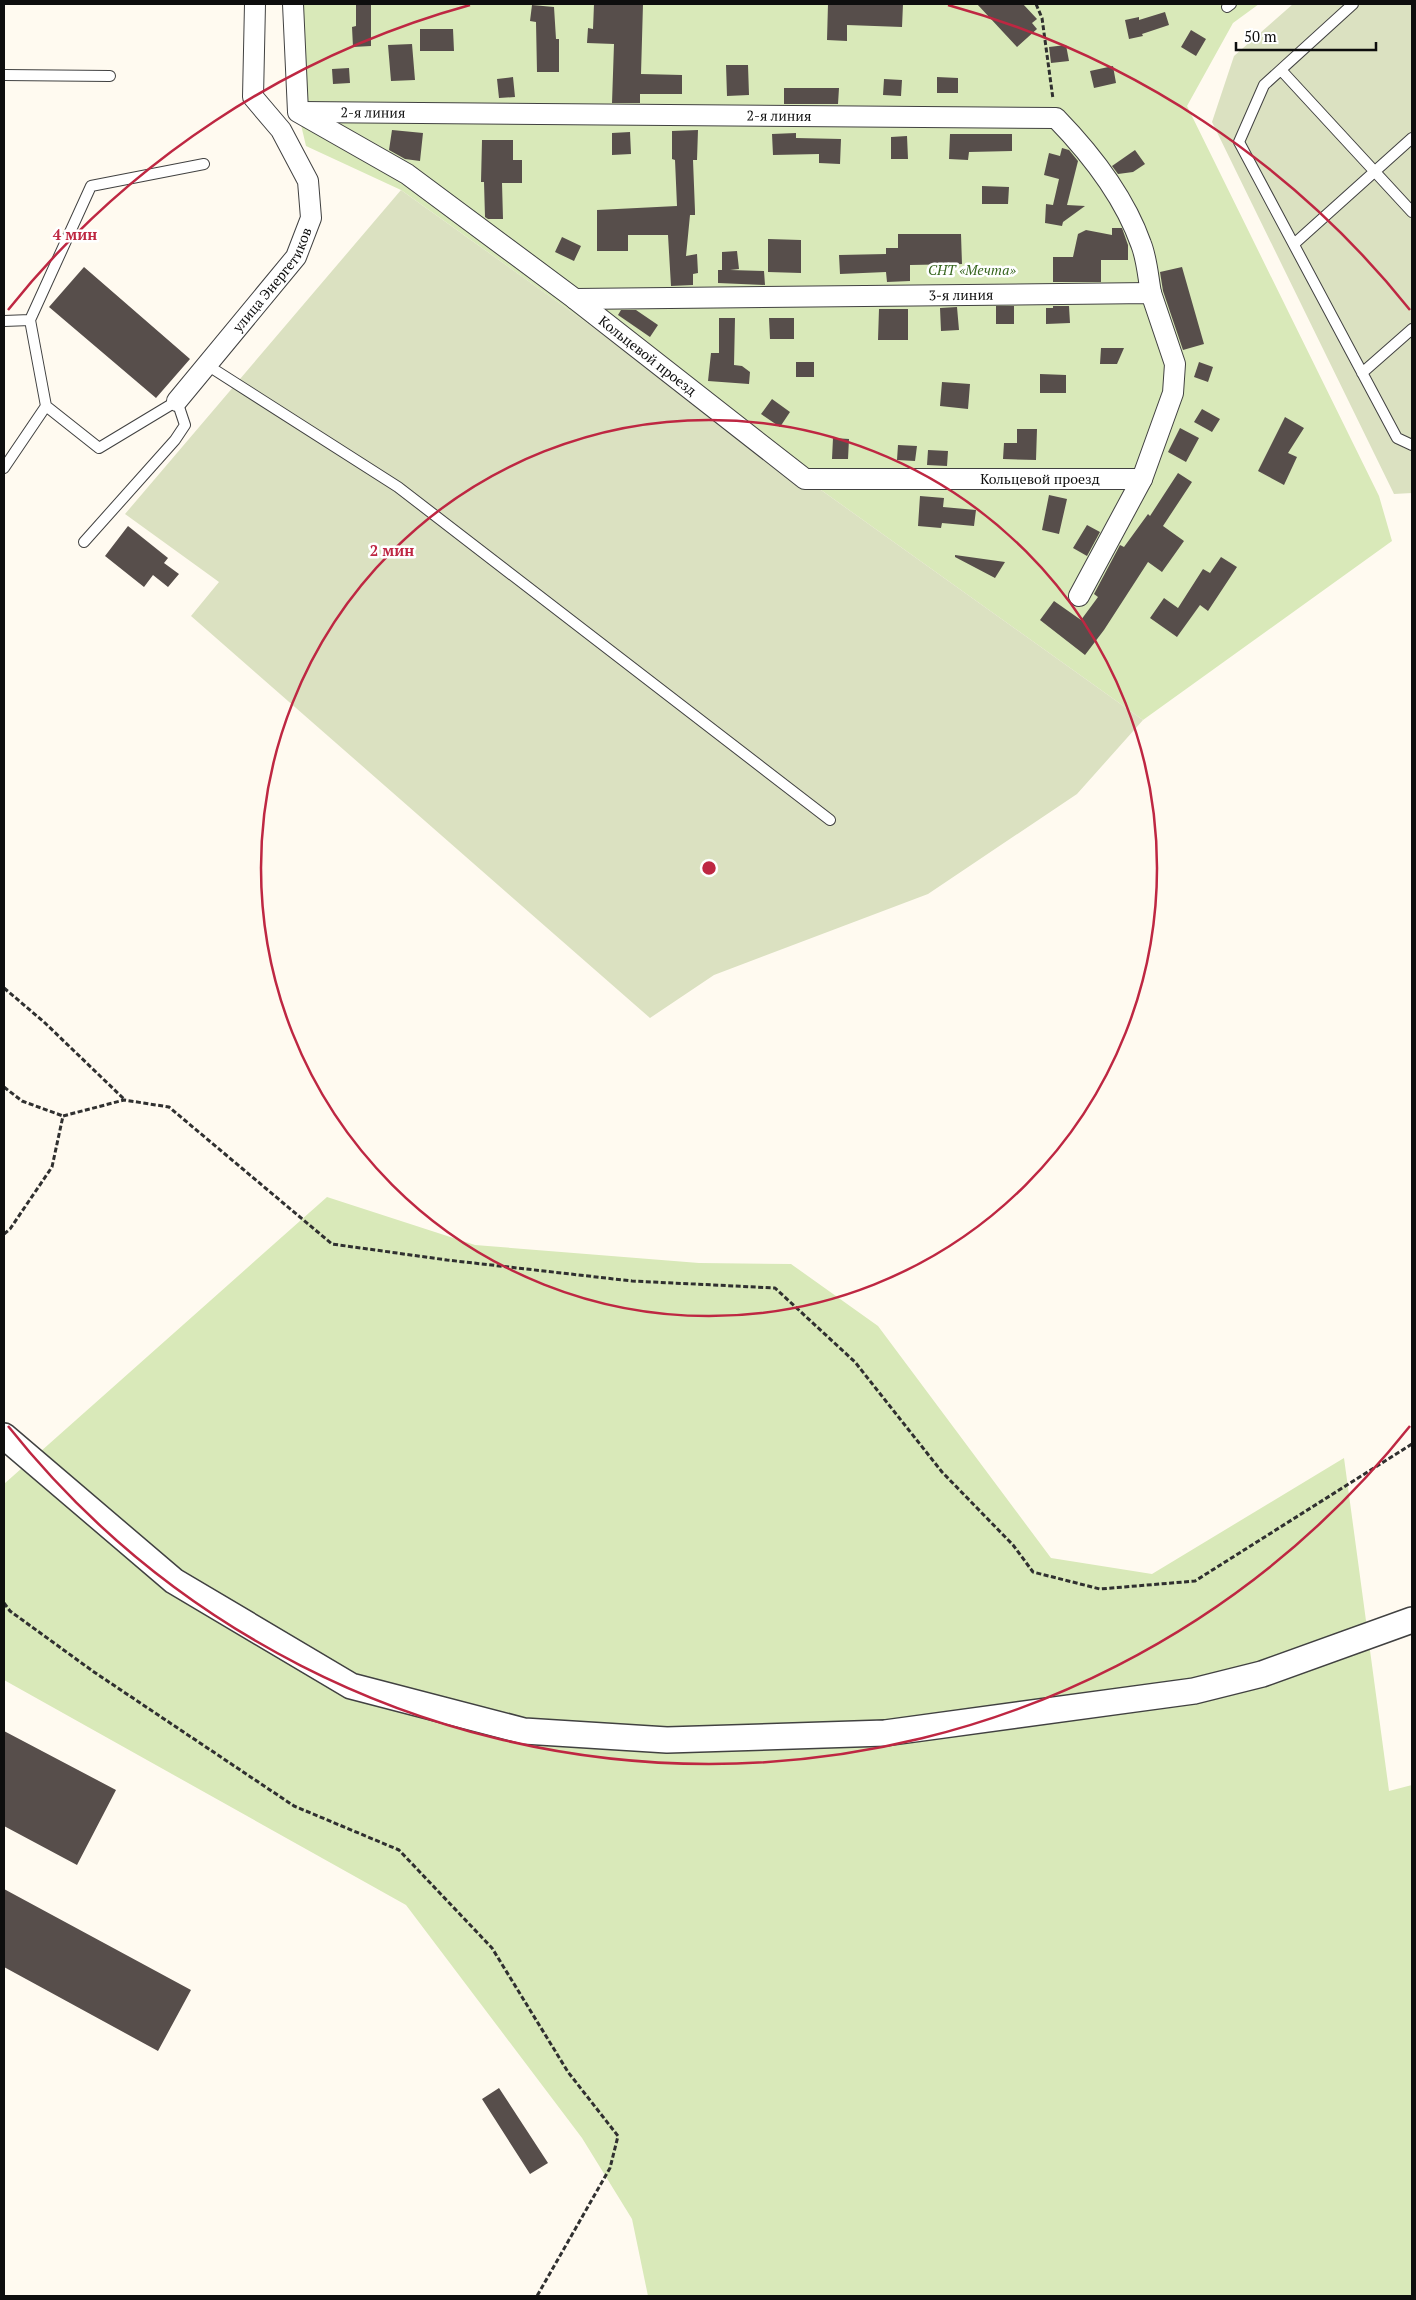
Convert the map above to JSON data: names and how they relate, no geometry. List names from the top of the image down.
{
  "streets": {
    "street": [
      "2-я линия",
      "улица Энергетиков",
      "3-я линия",
      "Кольцевой проезд"
    ]
  },
  "crossings": [
    ["2-я линия", "Кольцевой проезд"],
    ["3-я линия", "Кольцевой проезд"]
  ],
  "parks": ["СНТ «Мечта»"],
  "scale_bar": "50 m",
  "rings": ["4 мин", "2 мин"]
}
